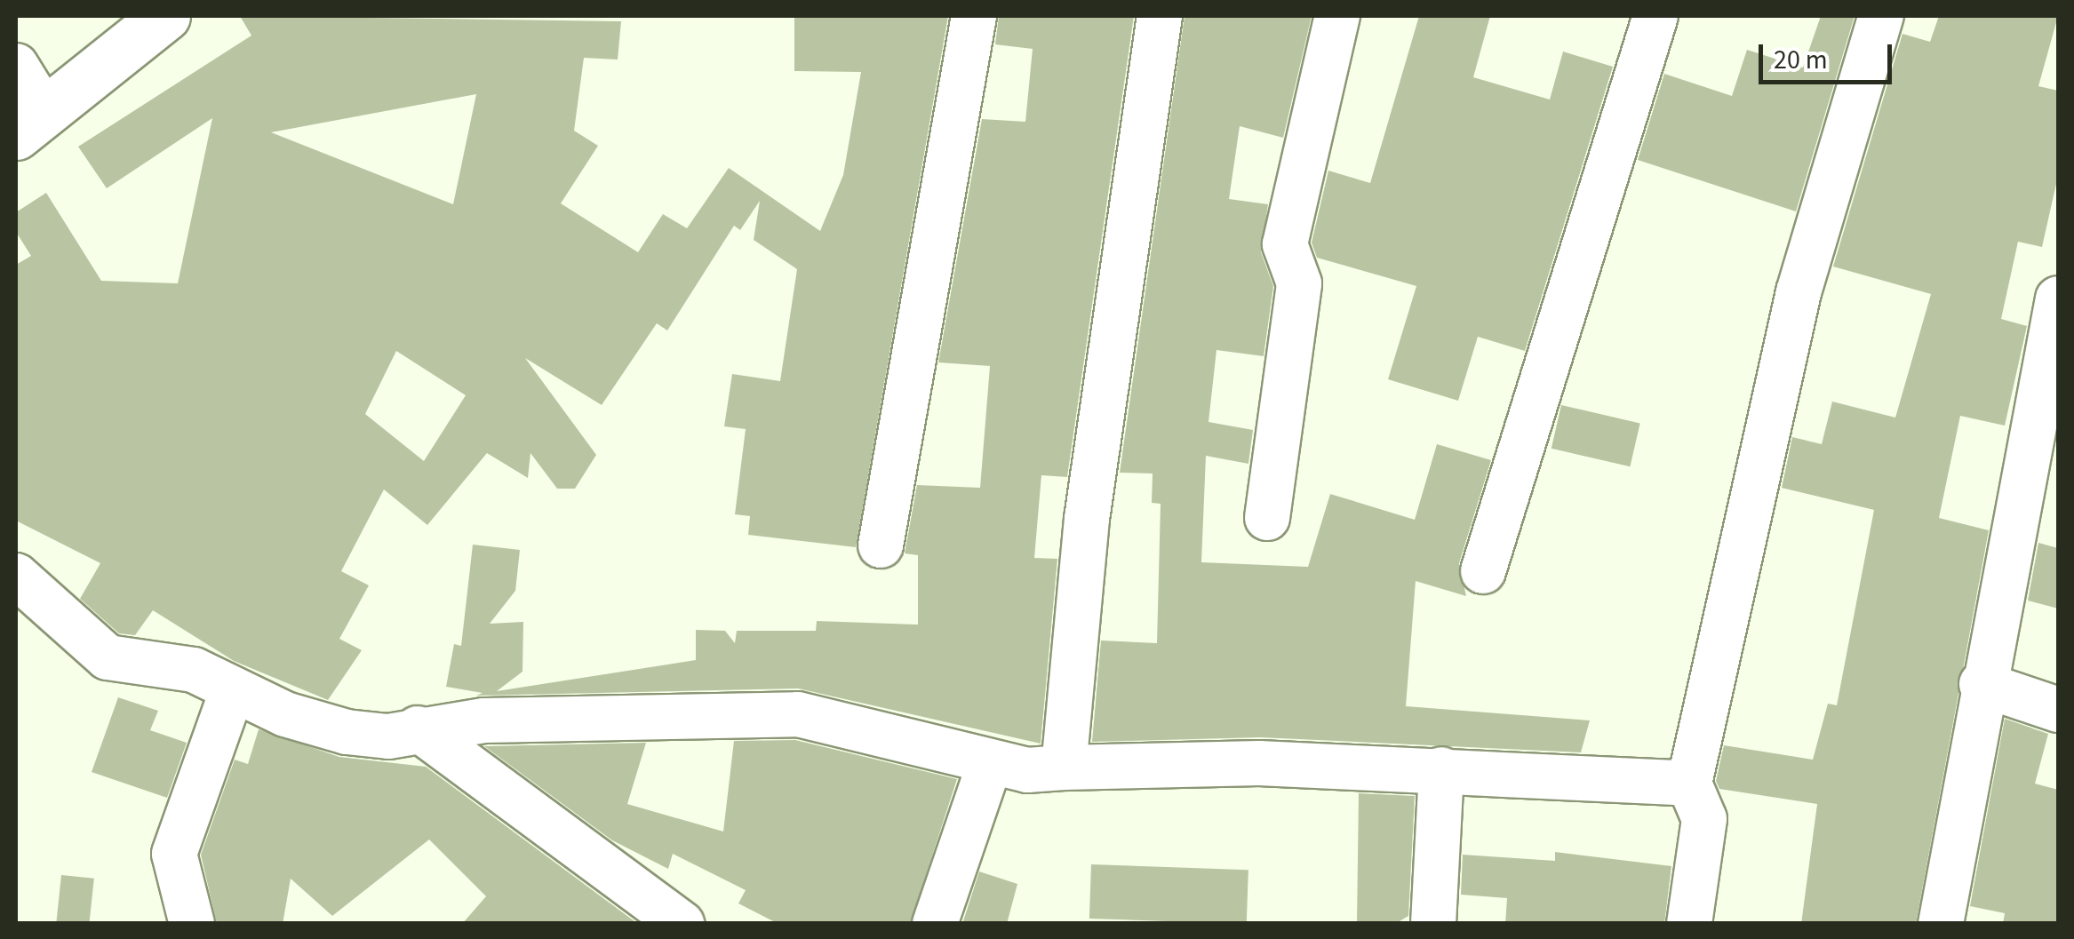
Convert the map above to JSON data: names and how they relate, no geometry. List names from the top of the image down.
{
  "scale_bar": "20 m"
}
